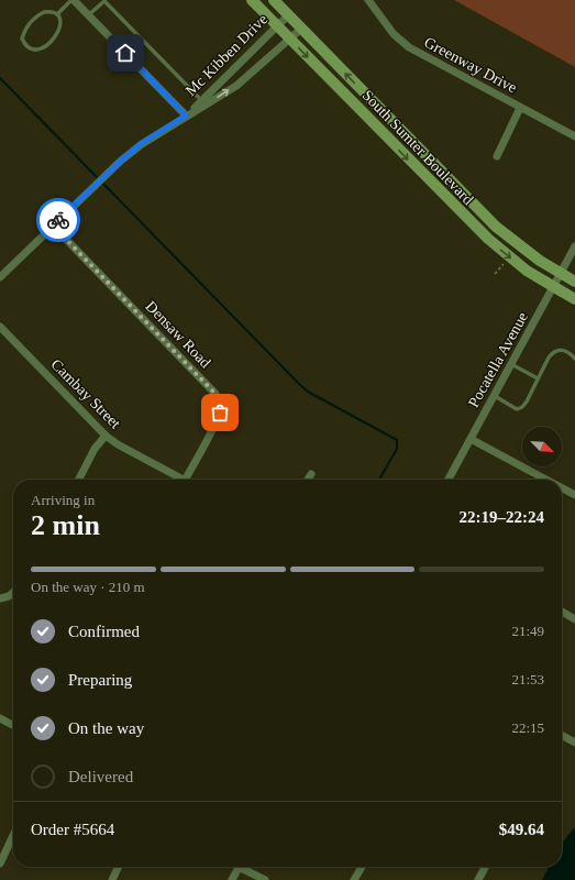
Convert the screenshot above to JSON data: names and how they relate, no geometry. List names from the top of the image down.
{
  "streets": {
    "main road": ["South Sumter Boulevard"],
    "street": [
      "Mc Kibben Drive",
      "Greenway Drive",
      "Densaw Road",
      "Pocatella Avenue",
      "Cambay Street"
    ]
  },
  "crossings": [
    ["Mc Kibben Drive", "South Sumter Boulevard"],
    ["Mc Kibben Drive", "Densaw Road"],
    ["South Sumter Boulevard", "Pocatella Avenue"]
  ],
  "north": "bottom right",
  "page": {
    "heading": ["2 min", "Arriving in", "22:19–22:24"],
    "panel": ["Order #5664", "$49.64"],
    "bar": "On the way · 210 m",
    "list": [
      ["Confirmed", "21:49"],
      ["Preparing", "21:53"],
      ["On the way", "22:15"],
      "Delivered"
    ]
  }
}
